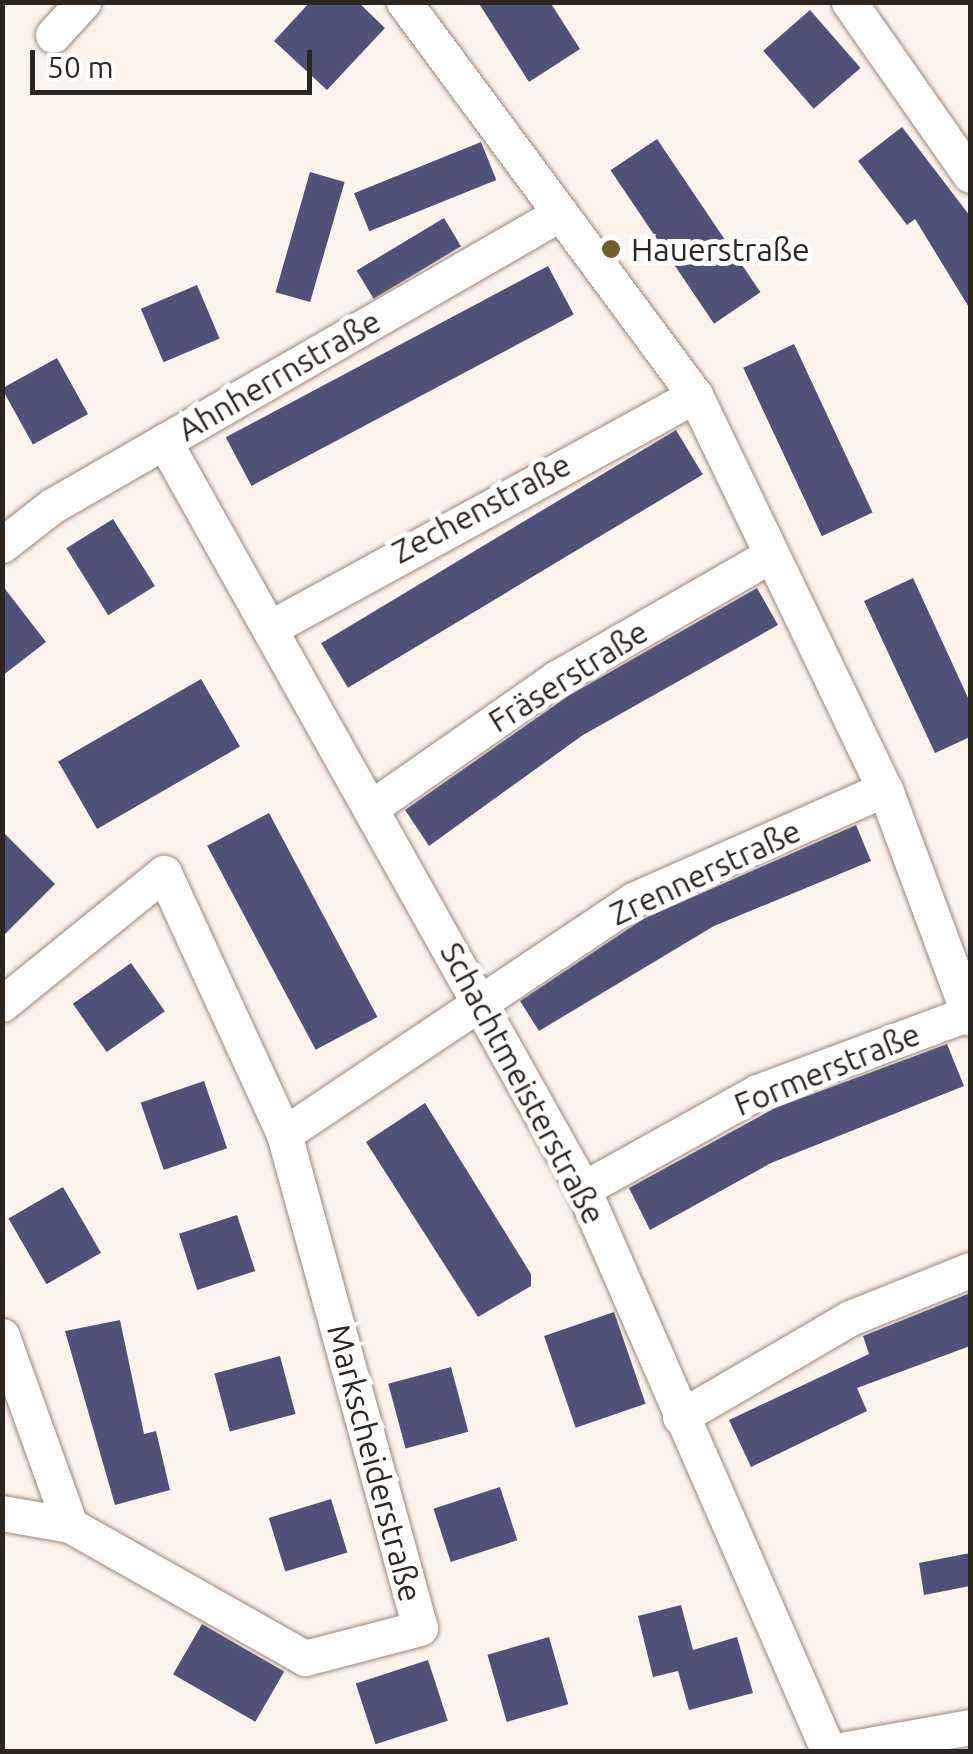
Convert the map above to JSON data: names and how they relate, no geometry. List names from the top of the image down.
{
  "streets": {
    "street": [
      "Ahnherrnstraße",
      "Zechenstraße",
      "Fräserstraße",
      "Zrennerstraße",
      "Formerstraße",
      "Schachtmeisterstraße",
      "Markscheiderstraße"
    ]
  },
  "crossings": [
    ["Ahnherrnstraße", "Schachtmeisterstraße"],
    ["Zechenstraße", "Schachtmeisterstraße"],
    ["Fräserstraße", "Schachtmeisterstraße"],
    ["Zrennerstraße", "Schachtmeisterstraße"],
    ["Formerstraße", "Schachtmeisterstraße"]
  ],
  "places": ["Hauerstraße"],
  "scale_bar": "50 m"
}
